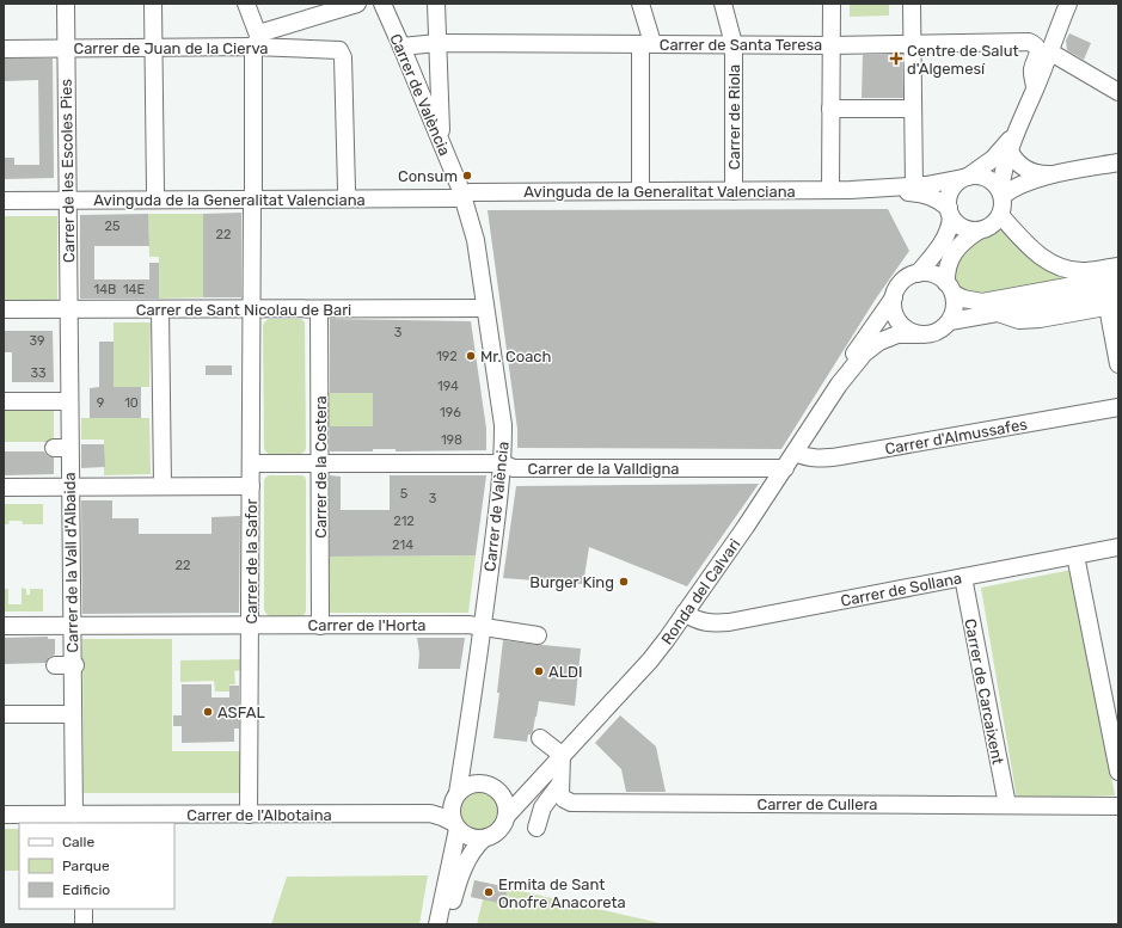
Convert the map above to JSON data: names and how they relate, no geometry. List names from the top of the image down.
{
  "streets": {
    "street": [
      "Carrer de Santa Teresa",
      "Carrer de Juan de la Cierva",
      "Carrer de València",
      "Carrer de Riola",
      "Carrer de les Escoles Pies",
      "Avinguda de la Generalitat Valenciana",
      "Carrer de Sant Nicolau de Bari",
      "Carrer d'Almussafes",
      "Carrer de la Costera",
      "Carrer de la Valldigna",
      "Carrer de la Safor",
      "Carrer de la Vall d'Albaida",
      "Carrer de Sollana",
      "Ronda del Calvari",
      "Carrer de l'Horta",
      "Carrer de Carcaixent",
      "Carrer de Cullera",
      "Carrer de l'Albotaina"
    ]
  },
  "crossings": [
    ["Carrer de Santa Teresa", "Carrer de València"],
    ["Carrer de Santa Teresa", "Carrer de Riola"],
    ["Carrer de Juan de la Cierva", "Carrer de les Escoles Pies"],
    ["Carrer de Juan de la Cierva", "Avinguda de la Generalitat Valenciana"],
    ["Carrer de Juan de la Cierva", "Carrer de la Safor"],
    ["Carrer de València", "Avinguda de la Generalitat Valenciana"],
    ["Carrer de València", "Carrer de Sant Nicolau de Bari"],
    ["Carrer de València", "Carrer de la Valldigna"],
    ["Carrer de València", "Carrer de l'Horta"],
    ["Carrer de València", "Carrer de l'Albotaina"],
    ["Carrer de Riola", "Avinguda de la Generalitat Valenciana"],
    ["Carrer de les Escoles Pies", "Avinguda de la Generalitat Valenciana"],
    ["Carrer de les Escoles Pies", "Carrer de Sant Nicolau de Bari"],
    ["Carrer de les Escoles Pies", "Carrer de la Vall d'Albaida"],
    ["Avinguda de la Generalitat Valenciana", "Carrer de la Safor"],
    ["Carrer de Sant Nicolau de Bari", "Carrer de la Costera"],
    ["Carrer de Sant Nicolau de Bari", "Carrer de la Safor"],
    ["Carrer de Sant Nicolau de Bari", "Carrer de la Vall d'Albaida"],
    ["Carrer d'Almussafes", "Ronda del Calvari"],
    ["Carrer de la Costera", "Carrer de la Valldigna"],
    ["Carrer de la Costera", "Carrer de l'Horta"],
    ["Carrer de la Valldigna", "Carrer de la Safor"],
    ["Carrer de la Valldigna", "Ronda del Calvari"],
    ["Carrer de la Safor", "Carrer de l'Horta"],
    ["Carrer de la Safor", "Carrer de l'Albotaina"],
    ["Carrer de la Vall d'Albaida", "Carrer de l'Horta"],
    ["Carrer de la Vall d'Albaida", "Carrer de l'Albotaina"],
    ["Carrer de Sollana", "Ronda del Calvari"],
    ["Carrer de Sollana", "Carrer de Carcaixent"],
    ["Carrer de Carcaixent", "Carrer de Cullera"]
  ],
  "places": {
    "health": ["Centre de Salut d'Algemesí"],
    "other": [
      "Consum",
      "Mr. Coach",
      "Burger King",
      "ALDI",
      "ASFAL",
      "Ermita de Sant Onofre Anacoreta"
    ]
  },
  "house_numbers": [
    "25",
    "22",
    "14B",
    "14E",
    "3",
    "39",
    "192",
    "33",
    "194",
    "9",
    "10",
    "196",
    "198",
    "5",
    "3",
    "212",
    "214",
    "22"
  ],
  "legend": ["Calle", "Parque", "Edificio"]
}
